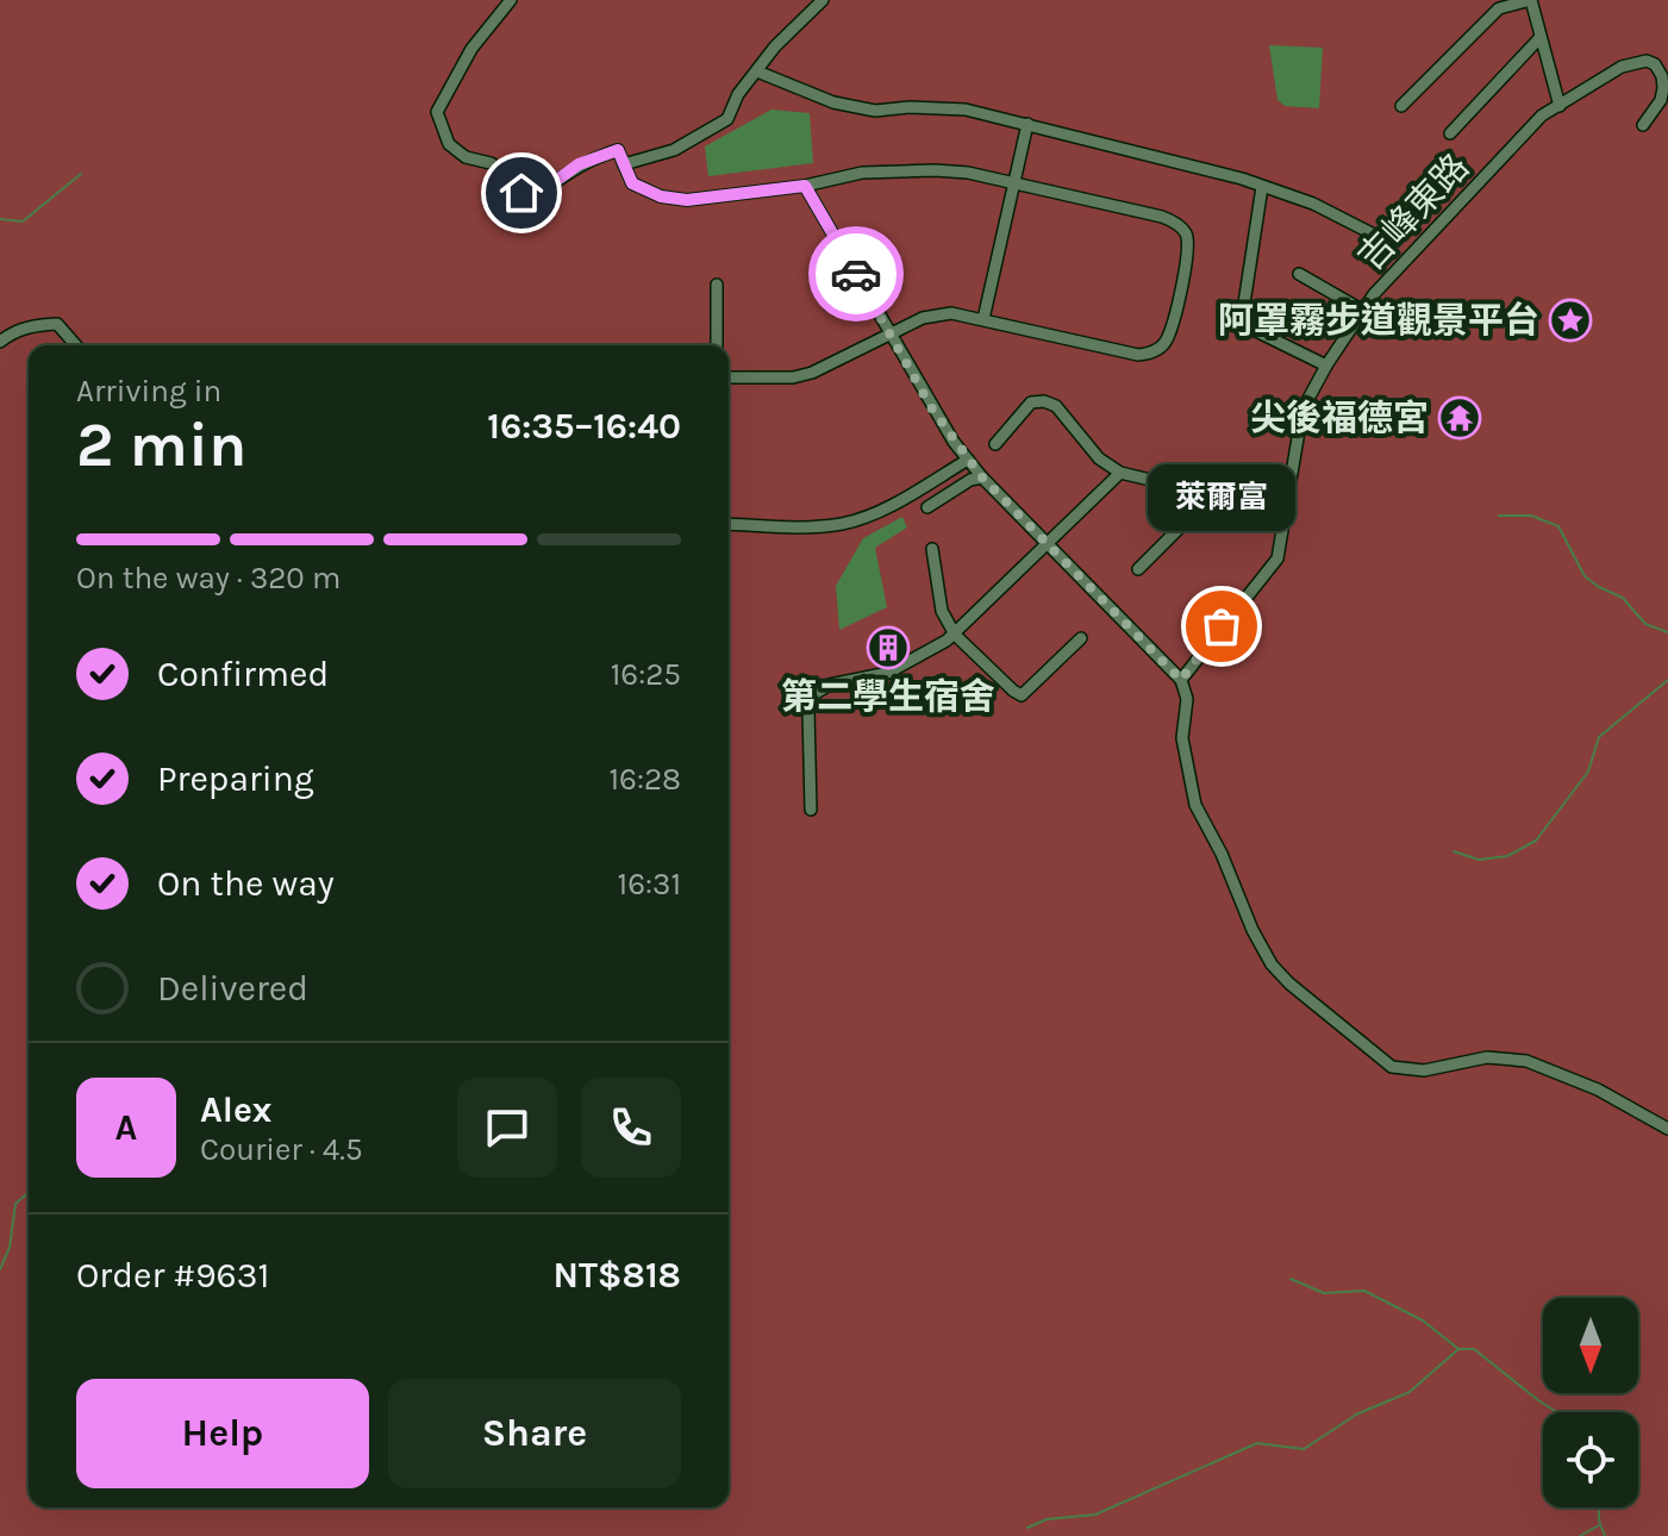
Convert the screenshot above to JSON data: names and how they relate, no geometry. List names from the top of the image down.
{
  "streets": {
    "street": ["吉峰東路"]
  },
  "places": {
    "place": ["阿罩霧步道觀景平台"],
    "temple": ["尖後福德宮"],
    "other": ["萊爾富"],
    "building": ["第二學生宿舍"]
  },
  "north": "bottom",
  "page": {
    "heading": ["2 min", "Arriving in", "16:35–16:40"],
    "panel": [
      "Alex",
      "Courier · 4.5",
      "Order #9631",
      "NT$818"
    ],
    "bubble": "萊爾富",
    "bar": "On the way · 320 m",
    "list": [
      ["Confirmed", "16:25"],
      ["Preparing", "16:28"],
      ["On the way", "16:31"],
      "Delivered"
    ],
    "round": "A",
    "buttons": ["Help", "Share"]
  }
}
